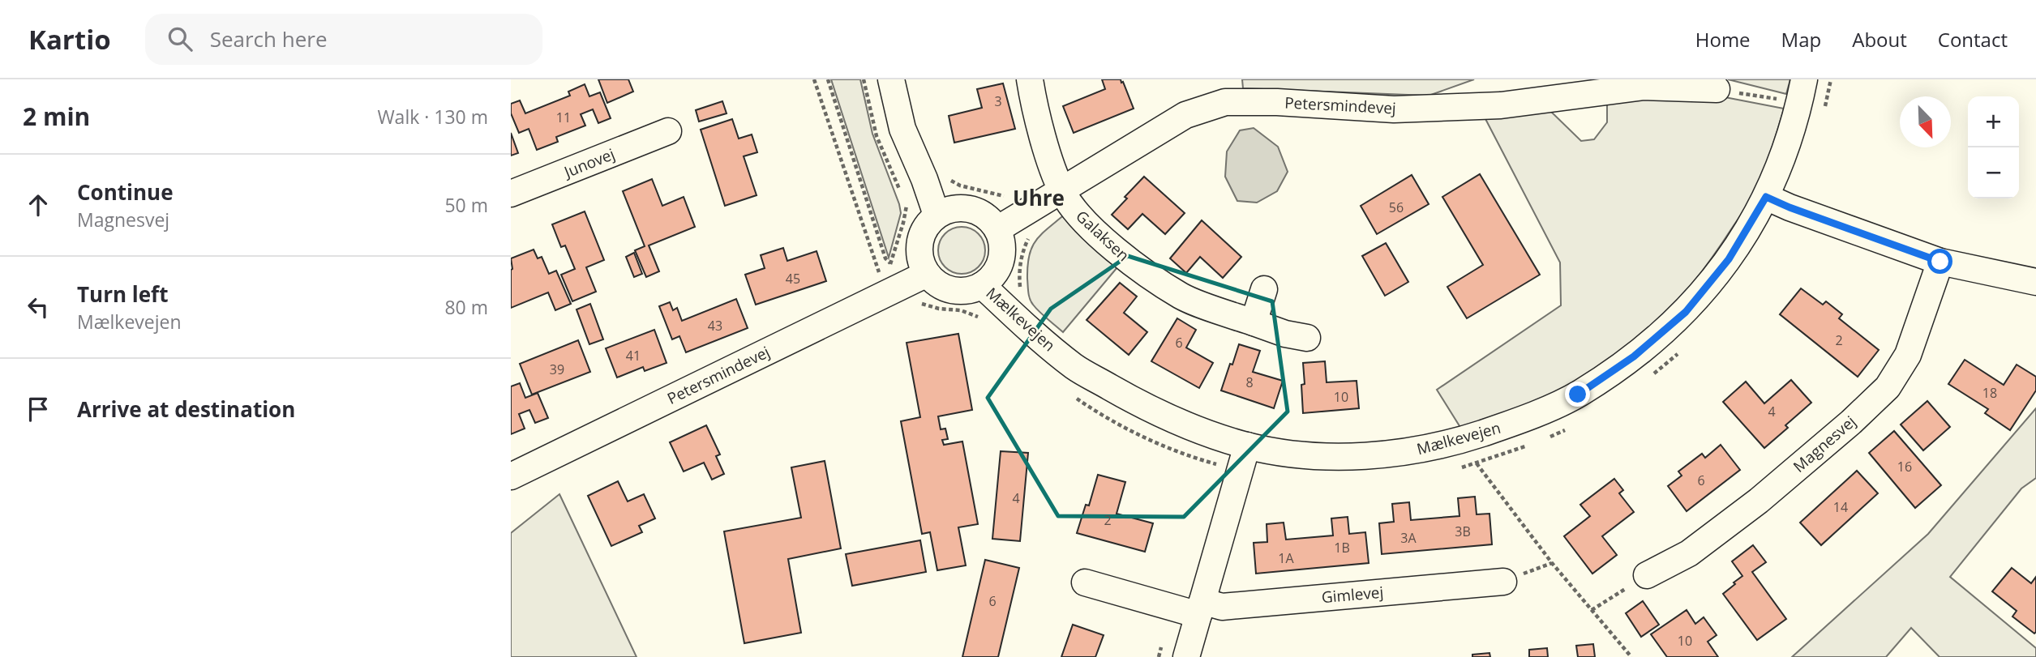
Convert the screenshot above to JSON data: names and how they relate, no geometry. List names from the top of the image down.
{
  "streets": {
    "street": [
      "Petersmindevej",
      "Junovej",
      "Galaksen",
      "Mælkevejen",
      "Magnesvej",
      "Gimlevej"
    ]
  },
  "crossings": [
    ["Petersmindevej", "Galaksen"],
    ["Petersmindevej", "Mælkevejen"]
  ],
  "districts": ["Uhre"],
  "house_numbers": [
    "3",
    "11",
    "56",
    "45",
    "43",
    "2",
    "6",
    "41",
    "39",
    "8",
    "18",
    "10",
    "4",
    "16",
    "6",
    "4",
    "14",
    "2",
    "3B",
    "3A",
    "1B",
    "1A",
    "6",
    "10"
  ],
  "north": "bottom right",
  "page": {
    "header": "Kartio",
    "search": "Search here",
    "nav": [
      "Home",
      "Map",
      "About",
      "Contact"
    ],
    "heading": ["2 min", "Walk · 130 m"],
    "map_buttons": ["+", "−"],
    "list": [
      ["Continue", "Magnesvej", "50 m"],
      ["Turn left", "Mælkevejen", "80 m"],
      "Arrive at destination"
    ]
  }
}
